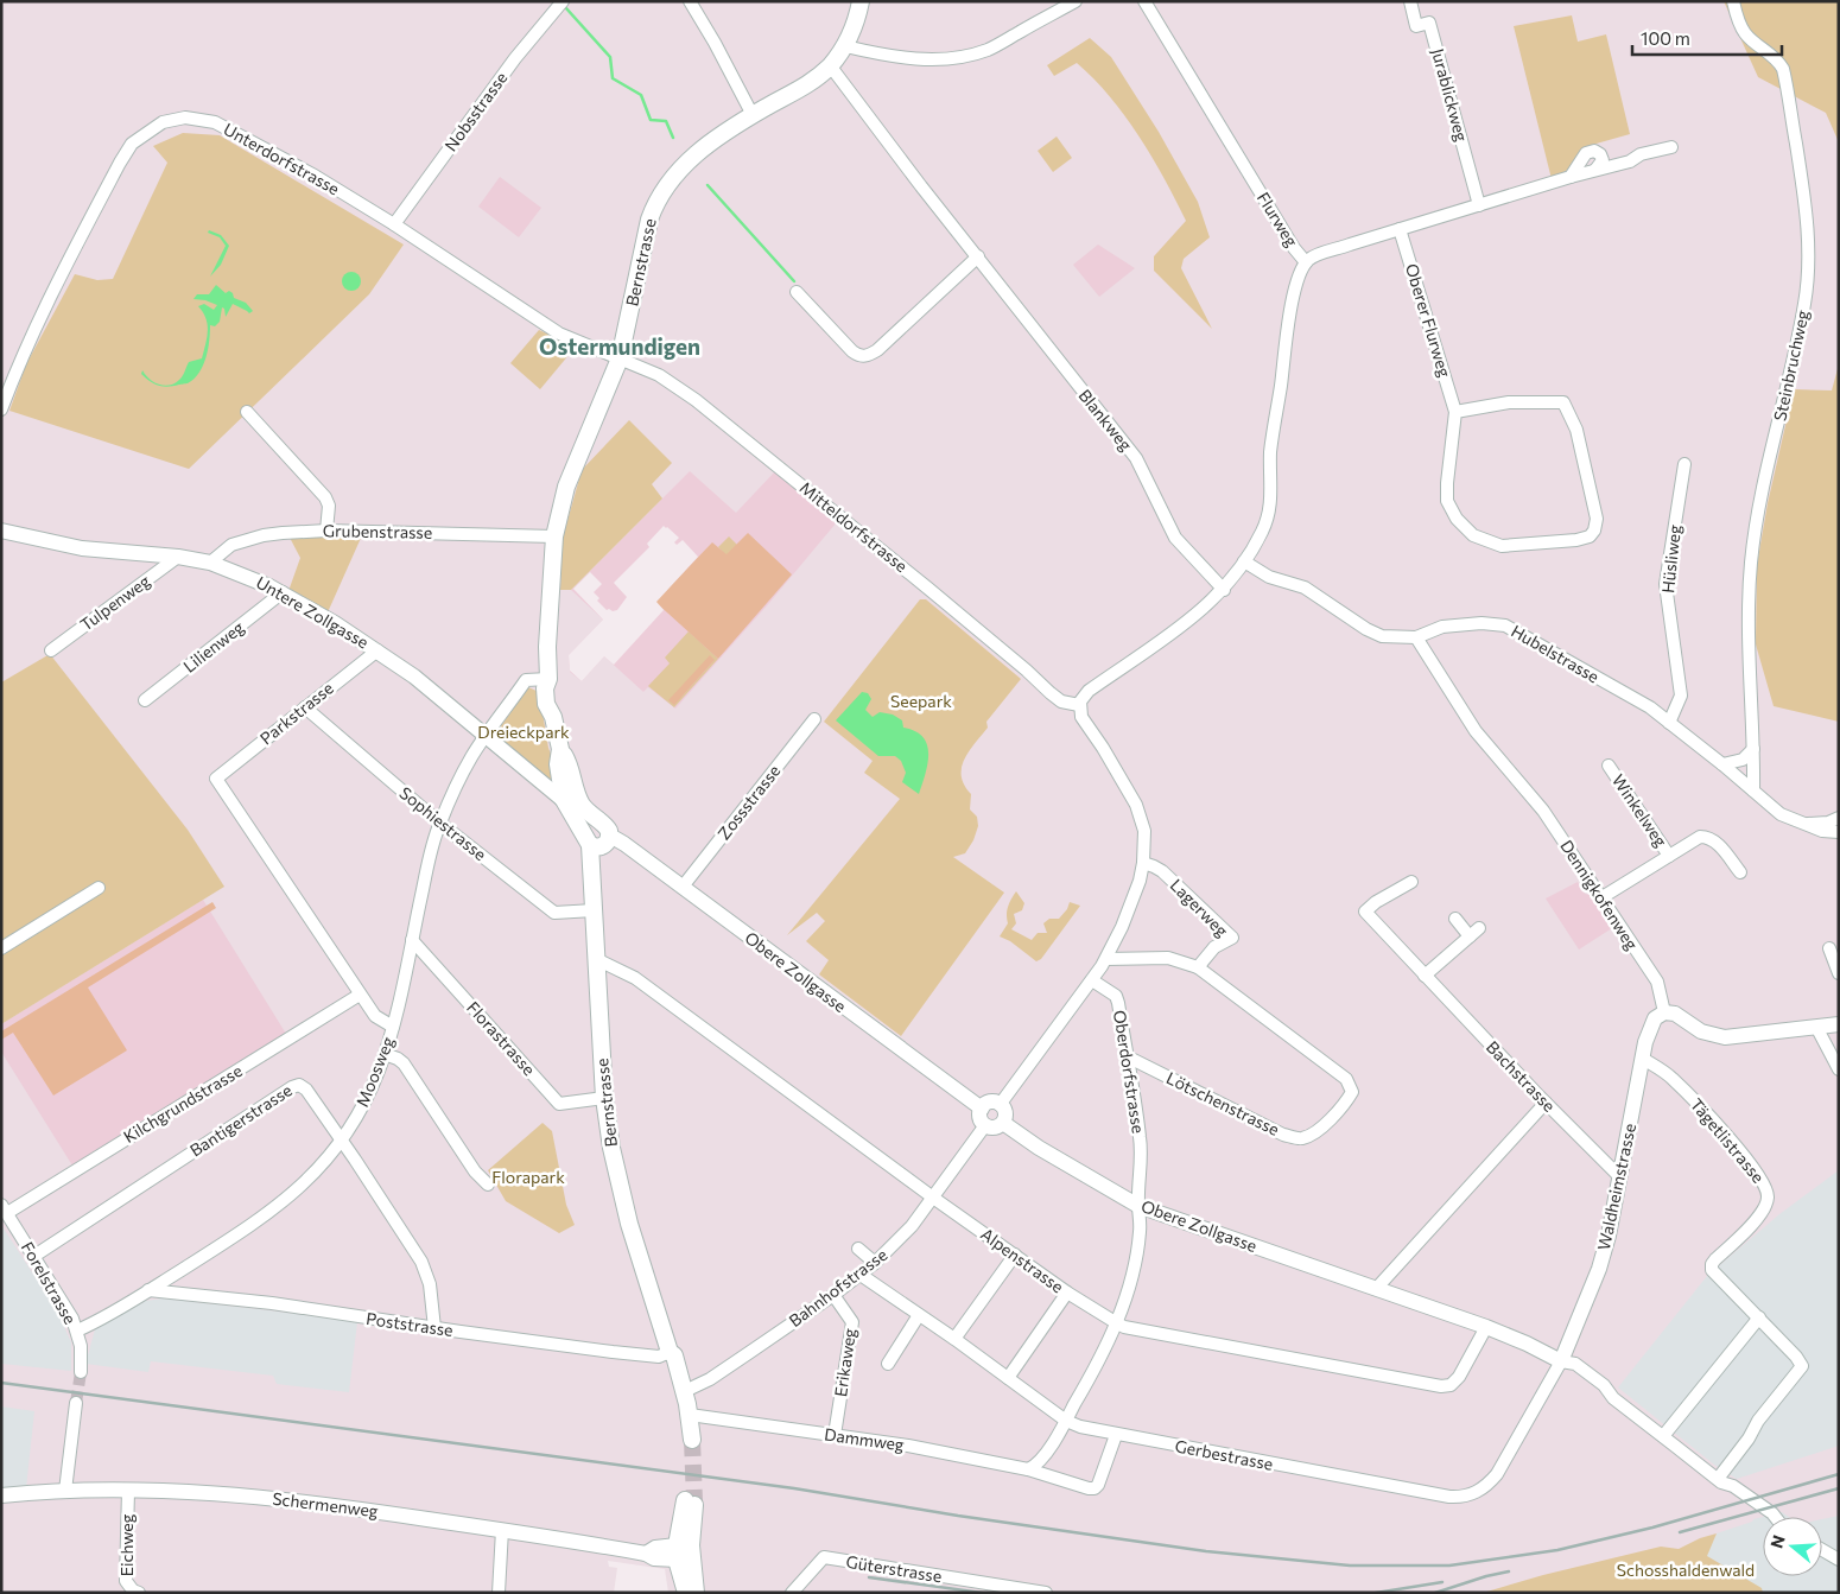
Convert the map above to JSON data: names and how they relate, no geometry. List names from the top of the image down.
{
  "streets": {
    "main road": ["Bernstrasse"],
    "street": [
      "Jurablickweg",
      "Nobsstrasse",
      "Unterdorfstrasse",
      "Flurweg",
      "Oberer Flurweg",
      "Steinbruchweg",
      "Blankweg",
      "Mitteldorfstrasse",
      "Grubenstrasse",
      "Hüsliweg",
      "Tulpenweg",
      "Untere Zollgasse",
      "Lilienweg",
      "Hubelstrasse",
      "Parkstrasse",
      "Zossstrasse",
      "Winkelweg",
      "Sophiestrasse",
      "Dennigkofenweg",
      "Lagerweg",
      "Obere Zollgasse",
      "Florastrasse",
      "Moosweg",
      "Oberdorfstrasse",
      "Bachstrasse",
      "Kilchgrundstrasse",
      "Lötschenstrasse",
      "Bantigerstrasse",
      "Tägetlistrasse",
      "Waldheimstrasse",
      "Alpenstrasse",
      "Forelstrasse",
      "Bahnhofstrasse",
      "Poststrasse",
      "Erikaweg",
      "Dammweg",
      "Gerbestrasse",
      "Schermenweg",
      "Eichweg",
      "Güterstrasse"
    ]
  },
  "crossings": [
    ["Nobsstrasse", "Unterdorfstrasse"],
    ["Unterdorfstrasse", "Bernstrasse"],
    ["Unterdorfstrasse", "Mitteldorfstrasse"],
    ["Flurweg", "Blankweg"],
    ["Flurweg", "Hubelstrasse"],
    ["Bernstrasse", "Blankweg"],
    ["Bernstrasse", "Mitteldorfstrasse"],
    ["Bernstrasse", "Grubenstrasse"],
    ["Bernstrasse", "Untere Zollgasse"],
    ["Bernstrasse", "Sophiestrasse"],
    ["Bernstrasse", "Obere Zollgasse"],
    ["Bernstrasse", "Florastrasse"],
    ["Bernstrasse", "Moosweg"],
    ["Bernstrasse", "Alpenstrasse"],
    ["Bernstrasse", "Bahnhofstrasse"],
    ["Bernstrasse", "Poststrasse"],
    ["Bernstrasse", "Dammweg"],
    ["Steinbruchweg", "Hubelstrasse"],
    ["Grubenstrasse", "Untere Zollgasse"],
    ["Hüsliweg", "Hubelstrasse"],
    ["Tulpenweg", "Untere Zollgasse"],
    ["Untere Zollgasse", "Lilienweg"],
    ["Untere Zollgasse", "Parkstrasse"],
    ["Untere Zollgasse", "Moosweg"],
    ["Hubelstrasse", "Dennigkofenweg"],
    ["Parkstrasse", "Sophiestrasse"],
    ["Parkstrasse", "Kilchgrundstrasse"],
    ["Zossstrasse", "Obere Zollgasse"],
    ["Winkelweg", "Dennigkofenweg"],
    ["Sophiestrasse", "Moosweg"],
    ["Dennigkofenweg", "Waldheimstrasse"],
    ["Lagerweg", "Lötschenstrasse"],
    ["Obere Zollgasse", "Oberdorfstrasse"],
    ["Obere Zollgasse", "Tägetlistrasse"],
    ["Obere Zollgasse", "Waldheimstrasse"],
    ["Obere Zollgasse", "Alpenstrasse"],
    ["Obere Zollgasse", "Bahnhofstrasse"],
    ["Obere Zollgasse", "Gerbestrasse"],
    ["Florastrasse", "Moosweg"],
    ["Moosweg", "Bantigerstrasse"],
    ["Moosweg", "Forelstrasse"],
    ["Moosweg", "Poststrasse"],
    ["Oberdorfstrasse", "Lötschenstrasse"],
    ["Oberdorfstrasse", "Alpenstrasse"],
    ["Oberdorfstrasse", "Dammweg"],
    ["Oberdorfstrasse", "Gerbestrasse"],
    ["Bachstrasse", "Waldheimstrasse"],
    ["Kilchgrundstrasse", "Forelstrasse"],
    ["Bantigerstrasse", "Forelstrasse"],
    ["Bantigerstrasse", "Poststrasse"],
    ["Tägetlistrasse", "Waldheimstrasse"],
    ["Waldheimstrasse", "Gerbestrasse"],
    ["Alpenstrasse", "Bahnhofstrasse"],
    ["Bahnhofstrasse", "Erikaweg"],
    ["Bahnhofstrasse", "Gerbestrasse"],
    ["Erikaweg", "Dammweg"],
    ["Dammweg", "Gerbestrasse"],
    ["Schermenweg", "Eichweg"]
  ],
  "districts": ["Ostermundigen"],
  "parks": [
    "Seepark",
    "Dreieckpark",
    "Florapark",
    "Schosshaldenwald"
  ],
  "scale_bar": "100 m",
  "north": "left"
}
